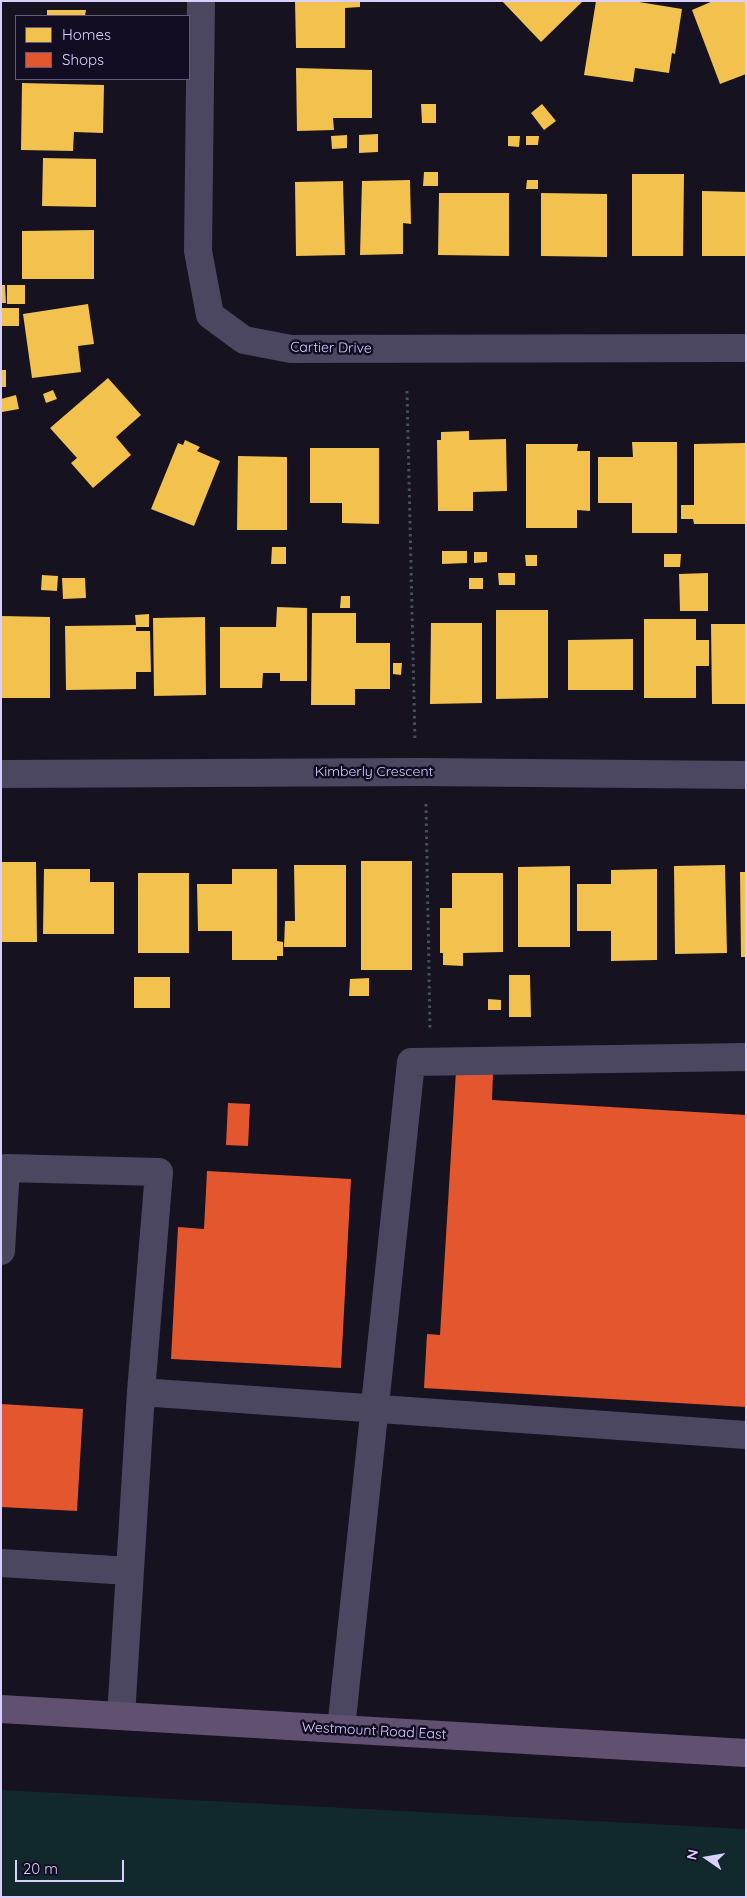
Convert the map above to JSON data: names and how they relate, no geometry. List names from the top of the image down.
{
  "streets": {
    "main road": ["Westmount Road East"],
    "street": ["Cartier Drive", "Kimberly Crescent"]
  },
  "legend": ["Homes", "Shops"],
  "scale_bar": "20 m",
  "north": "left"
}
